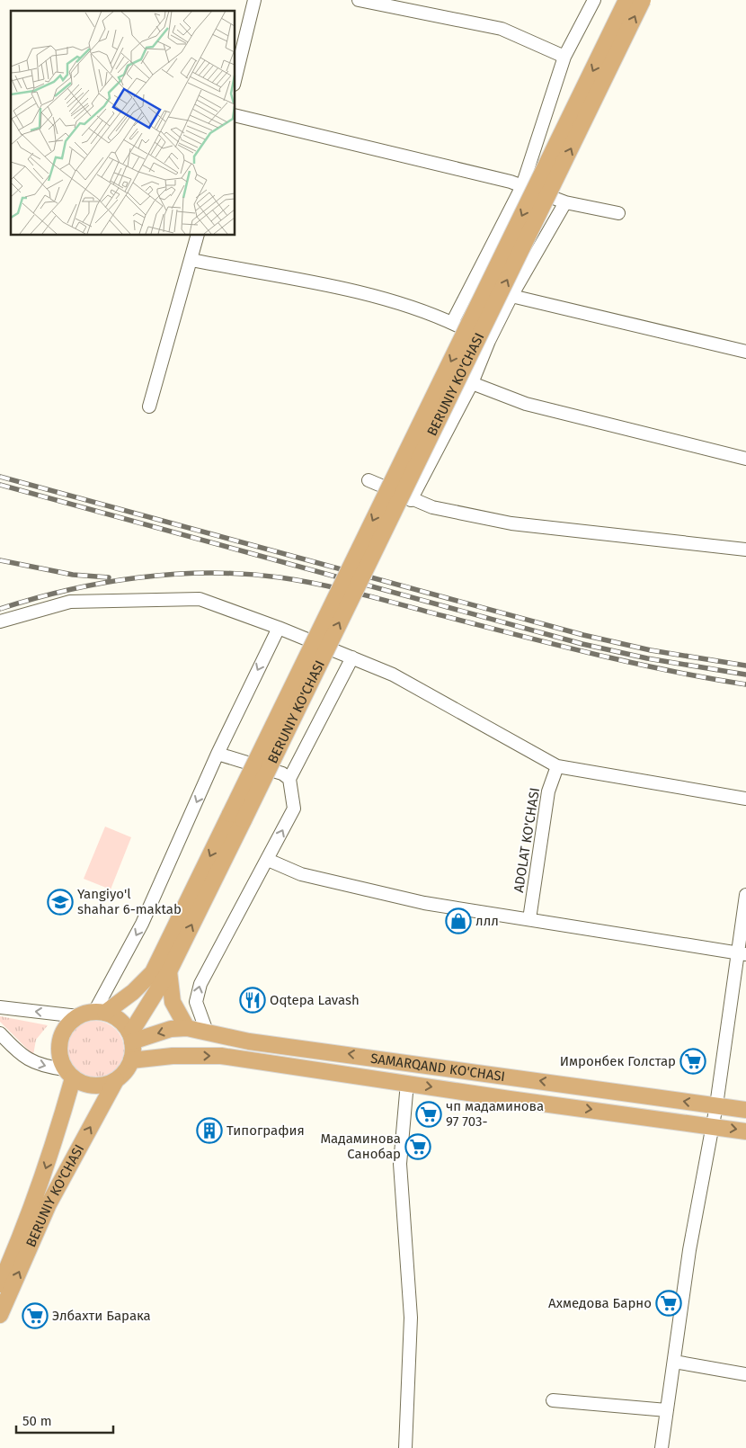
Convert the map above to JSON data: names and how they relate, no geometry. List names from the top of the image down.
{
  "streets": {
    "main road": ["BERUNIY KO'CHASI", "SAMARQAND KO'CHASI"],
    "street": ["ADOLAT KO'CHASI"]
  },
  "crossings": [
    ["BERUNIY KO'CHASI", "SAMARQAND KO'CHASI"]
  ],
  "places": {
    "school or university": ["Yangiyo'l shahar 6-maktab"],
    "shop": ["ллл"],
    "restaurant": ["Oqtepa Lavash"],
    "supermarket": [
      "Имронбек Голстар",
      "чп мадаминова 97 703-",
      "Мадаминова Санобар",
      "Ахмедова Барно",
      "Элбахти Барака"
    ],
    "building": ["Типография"]
  },
  "scale_bar": "50 m"
}
